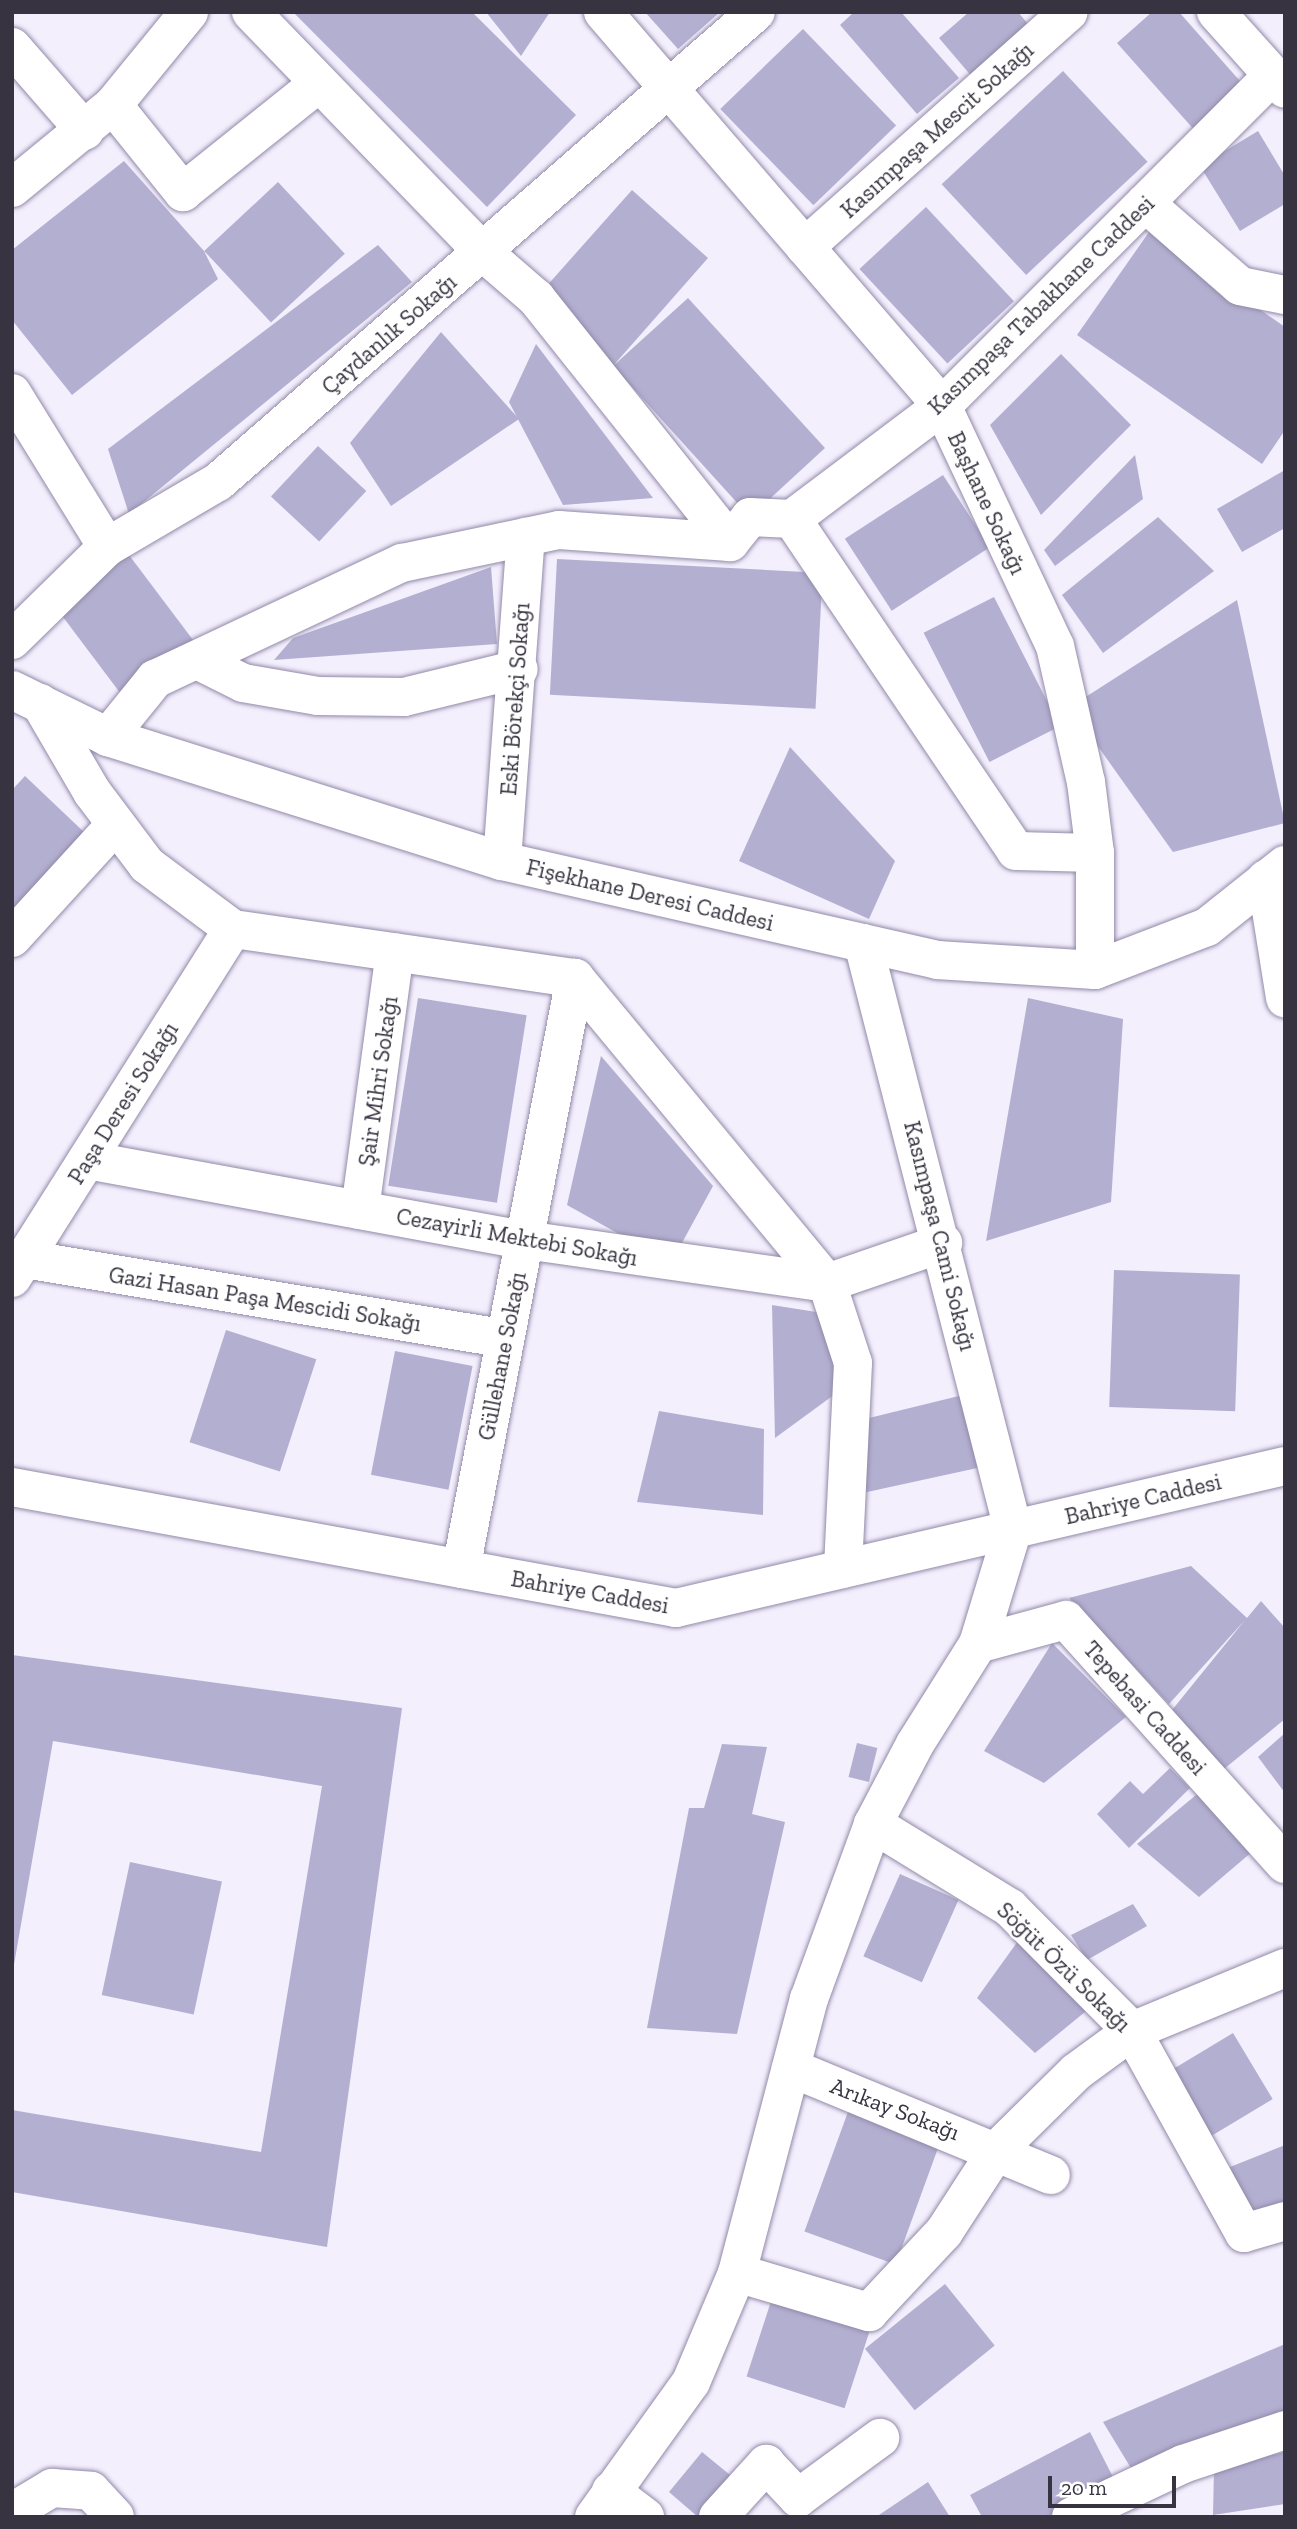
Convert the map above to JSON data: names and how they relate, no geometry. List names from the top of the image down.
{
  "streets": {
    "street": [
      "Kasımpaşa Mescit Sokağı",
      "Kasımpaşa Tabakhane Caddesi",
      "Çaydanlık Sokağı",
      "Başhane Sokağı",
      "Eski Börekçi Sokağı",
      "Fişekhane Deresi Caddesi",
      "Şair Mihri Sokağı",
      "Paşa Deresi Sokağı",
      "Kasımpaşa Cami Sokağı",
      "Cezayirli Mektebi Sokağı",
      "Gazi Hasan Paşa Mescidi Sokağı",
      "Güllehane Sokağı",
      "Bahriye Caddesi",
      "Tepebasi Caddesi",
      "Söğüt Özü Sokağı",
      "Arıkay Sokağı"
    ]
  },
  "crossings": [
    ["Kasımpaşa Mescit Sokağı", "Başhane Sokağı"],
    ["Kasımpaşa Tabakhane Caddesi", "Başhane Sokağı"],
    ["Çaydanlık Sokağı", "Başhane Sokağı"],
    ["Başhane Sokağı", "Fişekhane Deresi Caddesi"],
    ["Eski Börekçi Sokağı", "Fişekhane Deresi Caddesi"],
    ["Fişekhane Deresi Caddesi", "Kasımpaşa Cami Sokağı"],
    ["Şair Mihri Sokağı", "Cezayirli Mektebi Sokağı"],
    ["Paşa Deresi Sokağı", "Cezayirli Mektebi Sokağı"],
    ["Paşa Deresi Sokağı", "Gazi Hasan Paşa Mescidi Sokağı"],
    ["Kasımpaşa Cami Sokağı", "Cezayirli Mektebi Sokağı"],
    ["Kasımpaşa Cami Sokağı", "Bahriye Caddesi"],
    ["Cezayirli Mektebi Sokağı", "Güllehane Sokağı"],
    ["Gazi Hasan Paşa Mescidi Sokağı", "Güllehane Sokağı"],
    ["Güllehane Sokağı", "Bahriye Caddesi"]
  ],
  "scale_bar": "20 m"
}
